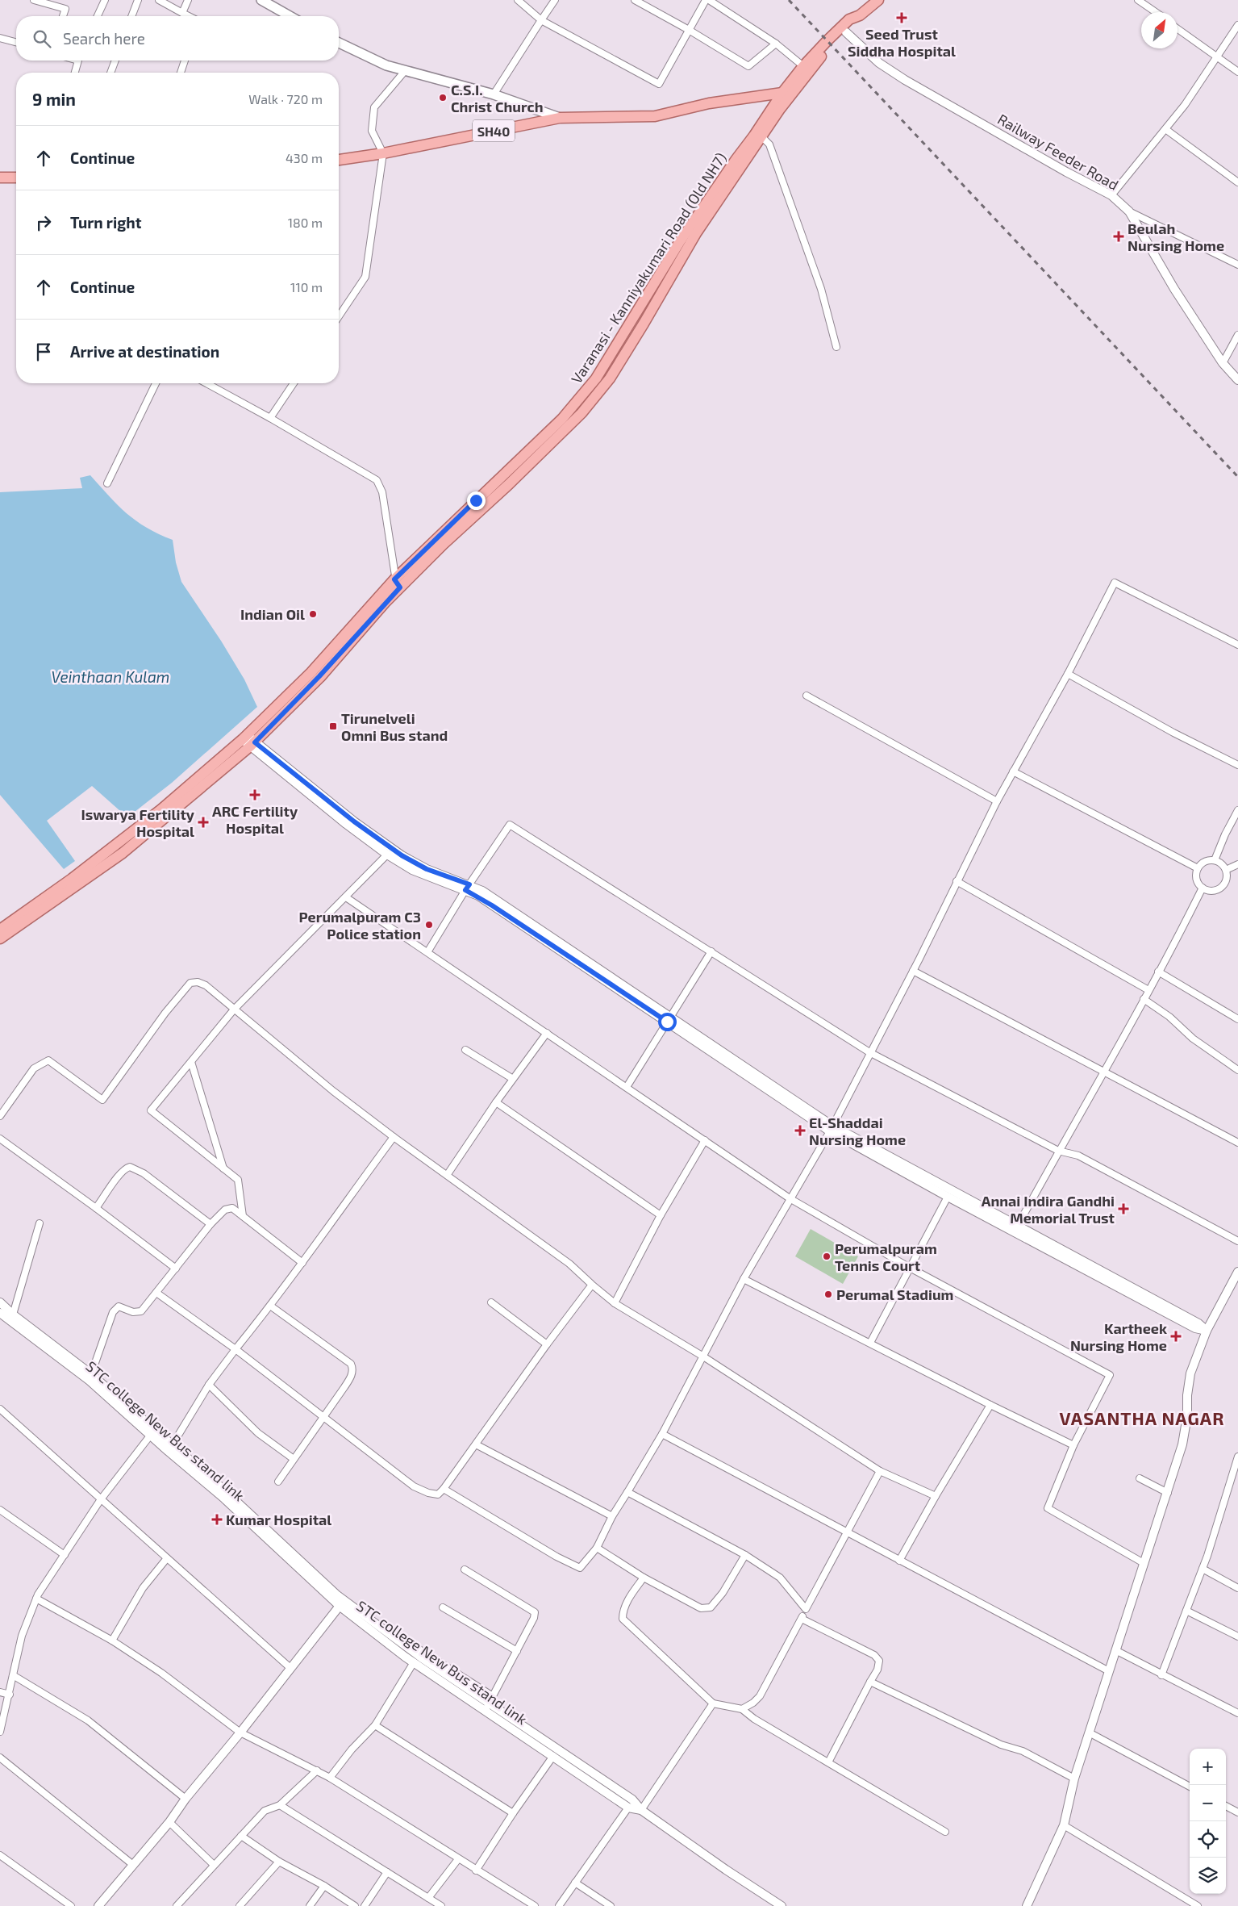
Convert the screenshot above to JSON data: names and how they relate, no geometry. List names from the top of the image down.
{
  "streets": {
    "main road": ["SH40", "Varanasi - Kanniyakumari Road (Old NH7)"],
    "street": ["Railway Feeder Road", "STC college New Bus stand link"]
  },
  "crossings": [
    ["SH40", "Varanasi - Kanniyakumari Road (Old NH7)"],
    ["Railway Feeder Road", "Varanasi - Kanniyakumari Road (Old NH7)"]
  ],
  "districts": ["VASANTHA NAGAR"],
  "water": ["Veinthaan Kulam"],
  "places": {
    "health": [
      "Seed Trust Siddha Hospital",
      "Beulah Nursing Home",
      "ARC Fertility Hospital",
      "Iswarya Fertility Hospital",
      "El-Shaddai Nursing Home",
      "Annai Indira Gandhi Memorial Trust",
      "Kartheek Nursing Home",
      "Kumar Hospital"
    ],
    "other": [
      "C.S.I. Christ Church",
      "Indian Oil",
      "Perumalpuram C3 Police station",
      "Perumalpuram Tennis Court",
      "Perumal Stadium"
    ],
    "transit": ["Tirunelveli Omni Bus stand"]
  },
  "north": "top right",
  "page": {
    "search": "Search here",
    "heading": ["9 min", "Walk · 720 m"],
    "list": [
      ["Continue", "430 m"],
      ["Turn right", "180 m"],
      ["Continue", "110 m"],
      "Arrive at destination"
    ],
    "map_buttons": ["+", "−"]
  }
}
